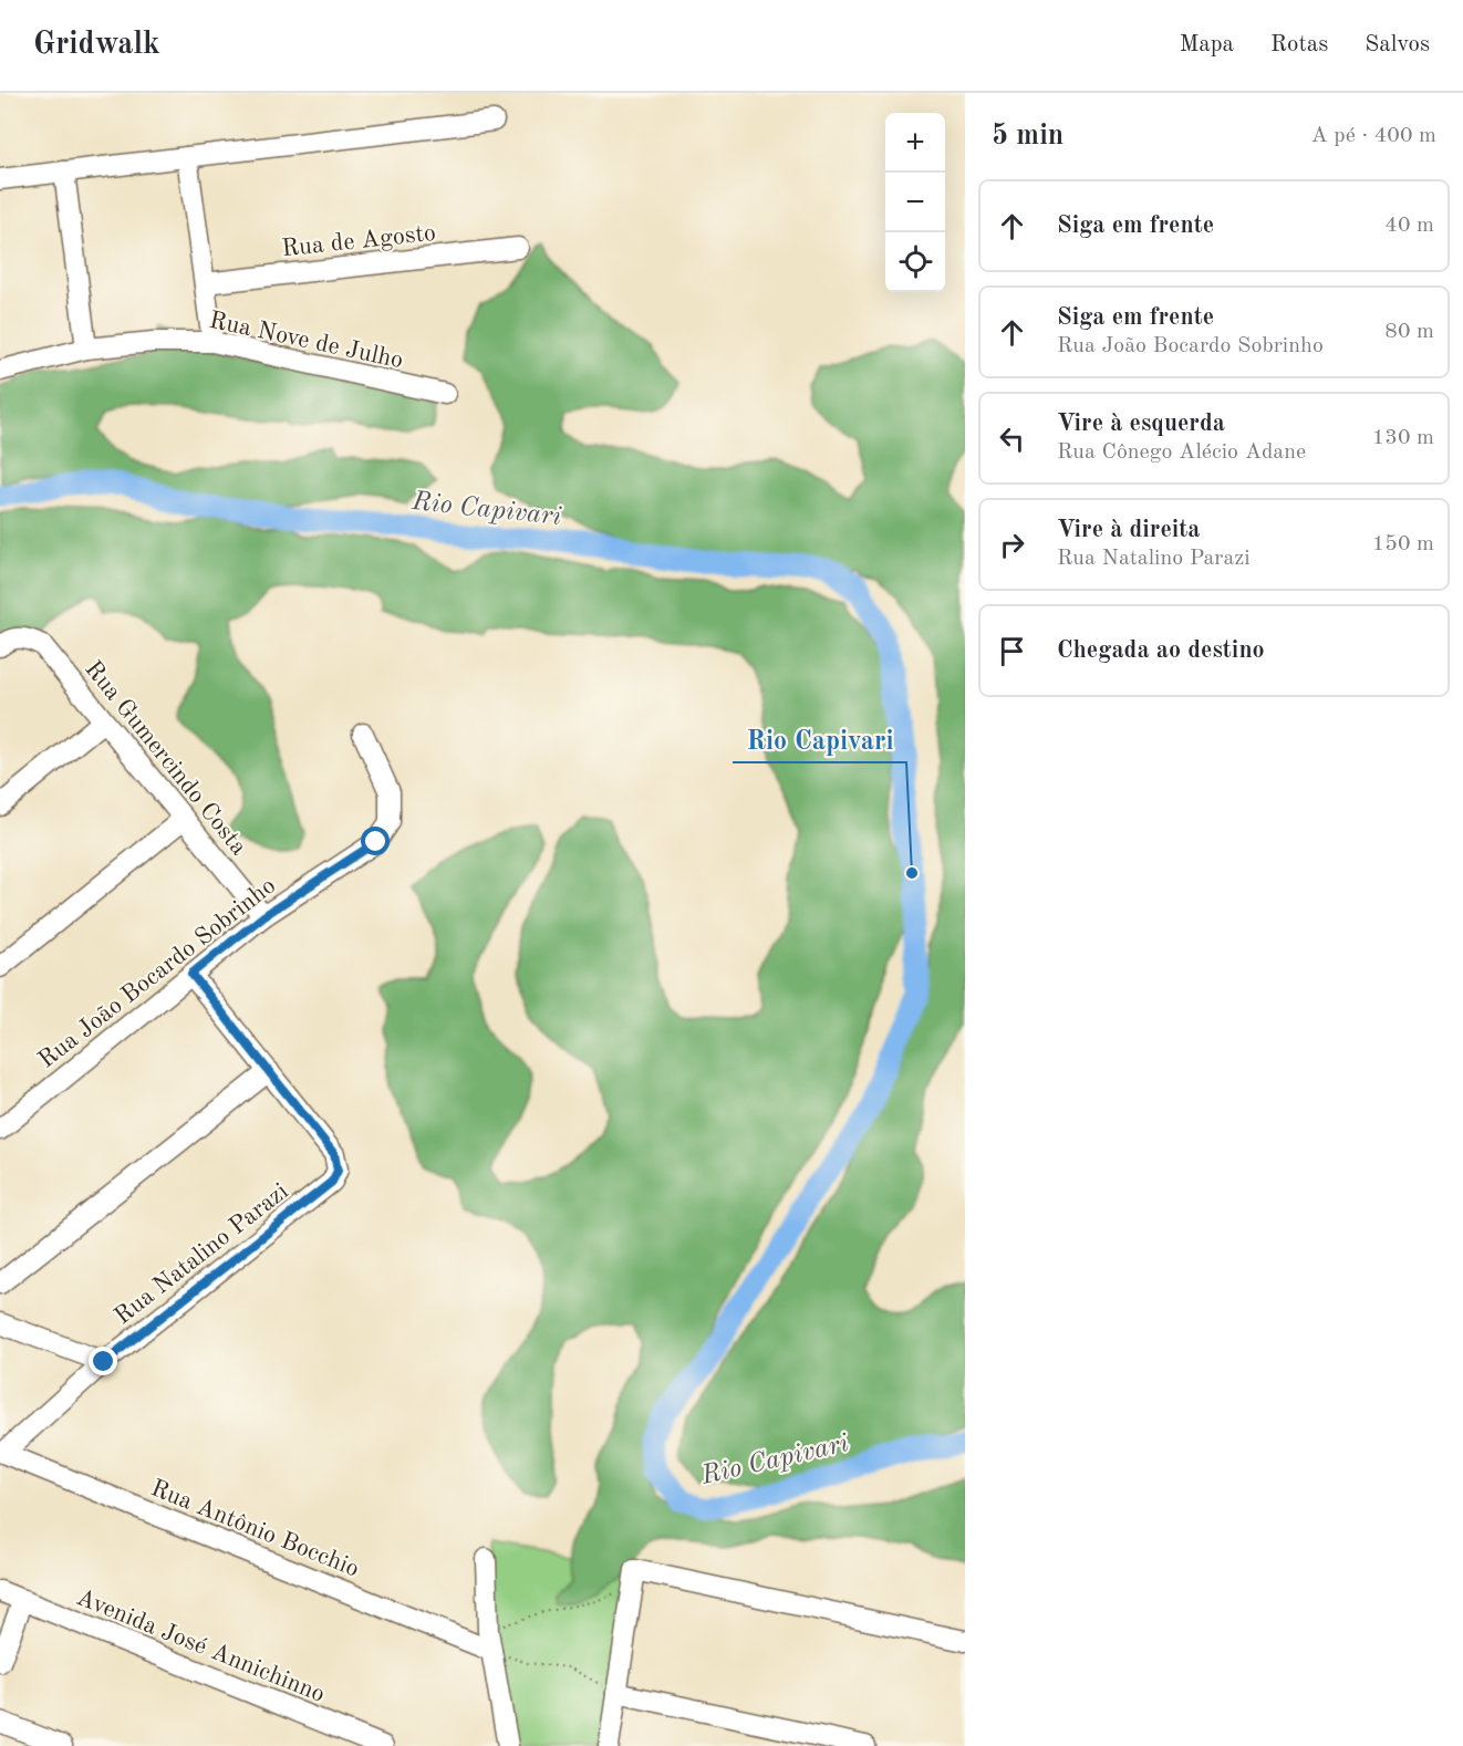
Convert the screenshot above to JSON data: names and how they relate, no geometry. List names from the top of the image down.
{
  "streets": {
    "street": [
      "Rua de Agosto",
      "Rua Nove de Julho",
      "Rua Gumercindo Costa",
      "Rua João Bocardo Sobrinho",
      "Rua Natalino Parazi",
      "Rua Antônio Bocchio",
      "Avenida José Annichinno"
    ]
  },
  "crossings": [
    ["Rua Gumercindo Costa", "Rua João Bocardo Sobrinho"],
    ["Rua Natalino Parazi", "Rua Antônio Bocchio"]
  ],
  "water": ["Rio Capivari"],
  "places": ["Rio Capivari"],
  "page": {
    "header": "Gridwalk",
    "nav": ["Mapa", "Rotas", "Salvos"],
    "heading": ["5 min", "A pé · 400 m"],
    "map_buttons": ["+", "−"],
    "list": [
      ["Siga em frente", "40 m"],
      ["Siga em frente", "Rua João Bocardo Sobrinho", "80 m"],
      ["Vire à esquerda", "Rua Cônego Alécio Adane", "130 m"],
      ["Vire à direita", "Rua Natalino Parazi", "150 m"],
      "Chegada ao destino"
    ]
  }
}
